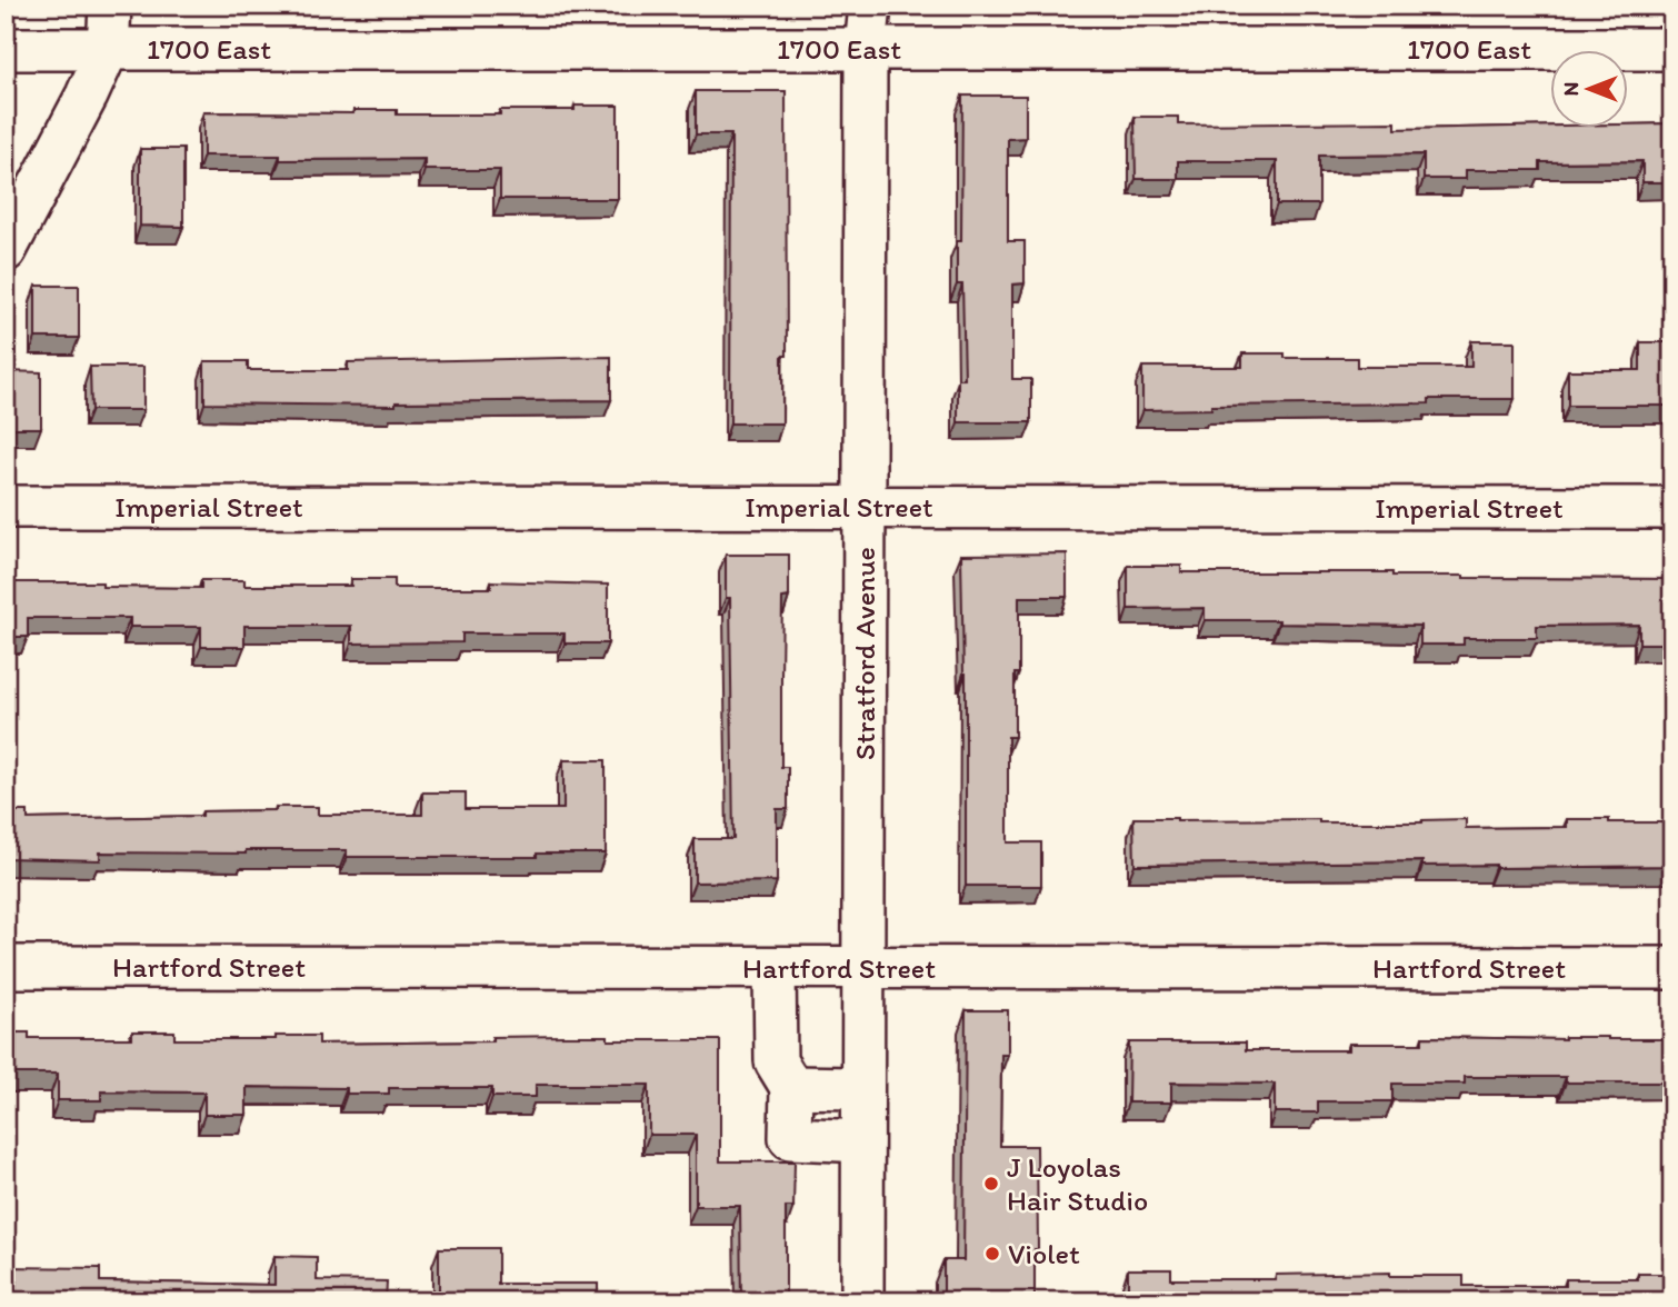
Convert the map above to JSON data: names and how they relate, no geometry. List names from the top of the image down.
{
  "streets": {
    "street": [
      "1700 East",
      "Imperial Street",
      "Stratford Avenue",
      "Hartford Street"
    ]
  },
  "crossings": [
    ["1700 East", "Stratford Avenue"],
    ["Imperial Street", "Stratford Avenue"],
    ["Stratford Avenue", "Hartford Street"]
  ],
  "places": ["J Loyolas Hair Studio", "Violet"],
  "north": "left"
}
